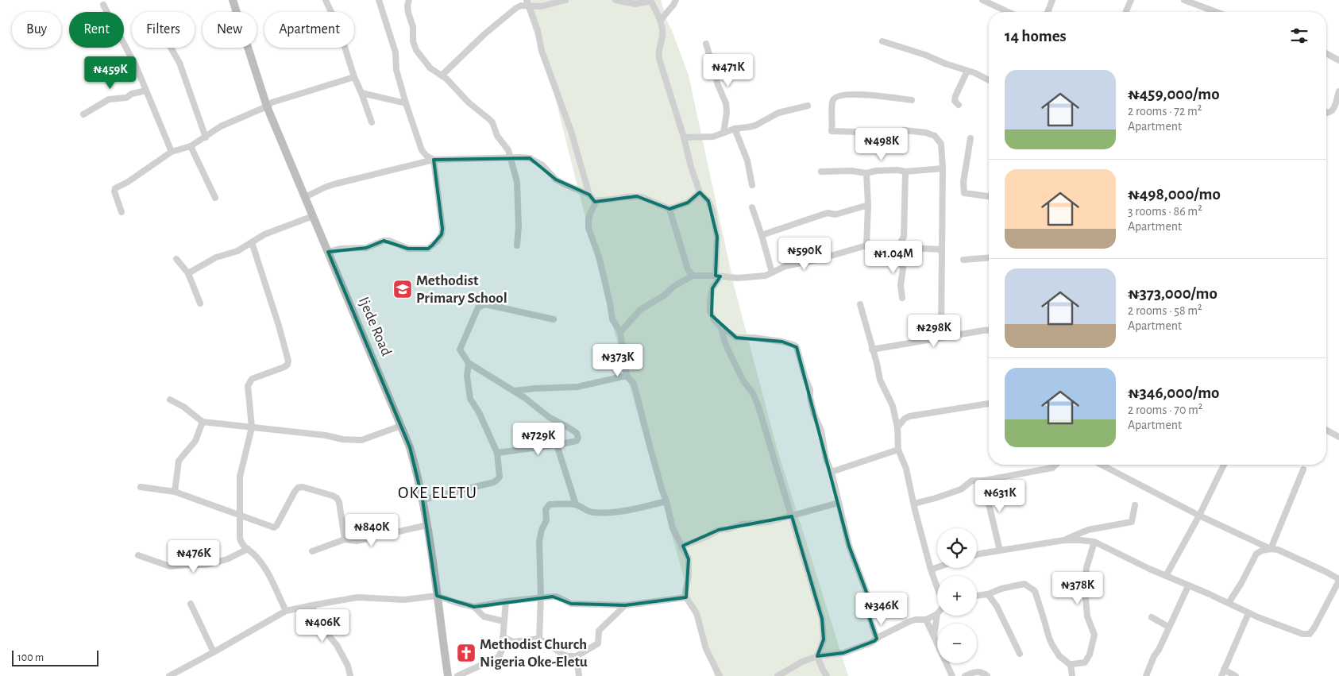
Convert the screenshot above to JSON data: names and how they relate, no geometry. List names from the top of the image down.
{
  "streets": {
    "main road": ["Ijede Road"]
  },
  "districts": ["OKE ELETU"],
  "places": {
    "school or university": ["Methodist Primary School"],
    "church": ["Methodist Church Nigeria Oke-Eletu"]
  },
  "scale_bar": "100 m",
  "page": {
    "chip": [
      "Buy",
      "Rent",
      "Filters",
      "New",
      "Apartment"
    ],
    "heading": "14 homes",
    "price": [
      "₦471K",
      "₦459K",
      "₦498K",
      "₦590K",
      "₦1.04M",
      "₦298K",
      "₦373K",
      "₦729K",
      "₦631K",
      "₦840K",
      "₦476K",
      "₦378K",
      "₦346K",
      "₦406K"
    ],
    "list": [
      {
        "name": "₦459,000/mo",
        "note": "2 rooms · 72 m² · Apartment"
      },
      {
        "name": "₦498,000/mo",
        "note": "3 rooms · 86 m² · Apartment"
      },
      {
        "name": "₦373,000/mo",
        "note": "2 rooms · 58 m² · Apartment"
      },
      {
        "name": "₦346,000/mo",
        "note": "2 rooms · 70 m² · Apartment"
      }
    ],
    "map_buttons": ["+", "−"],
    "scale": "100 m"
  }
}
